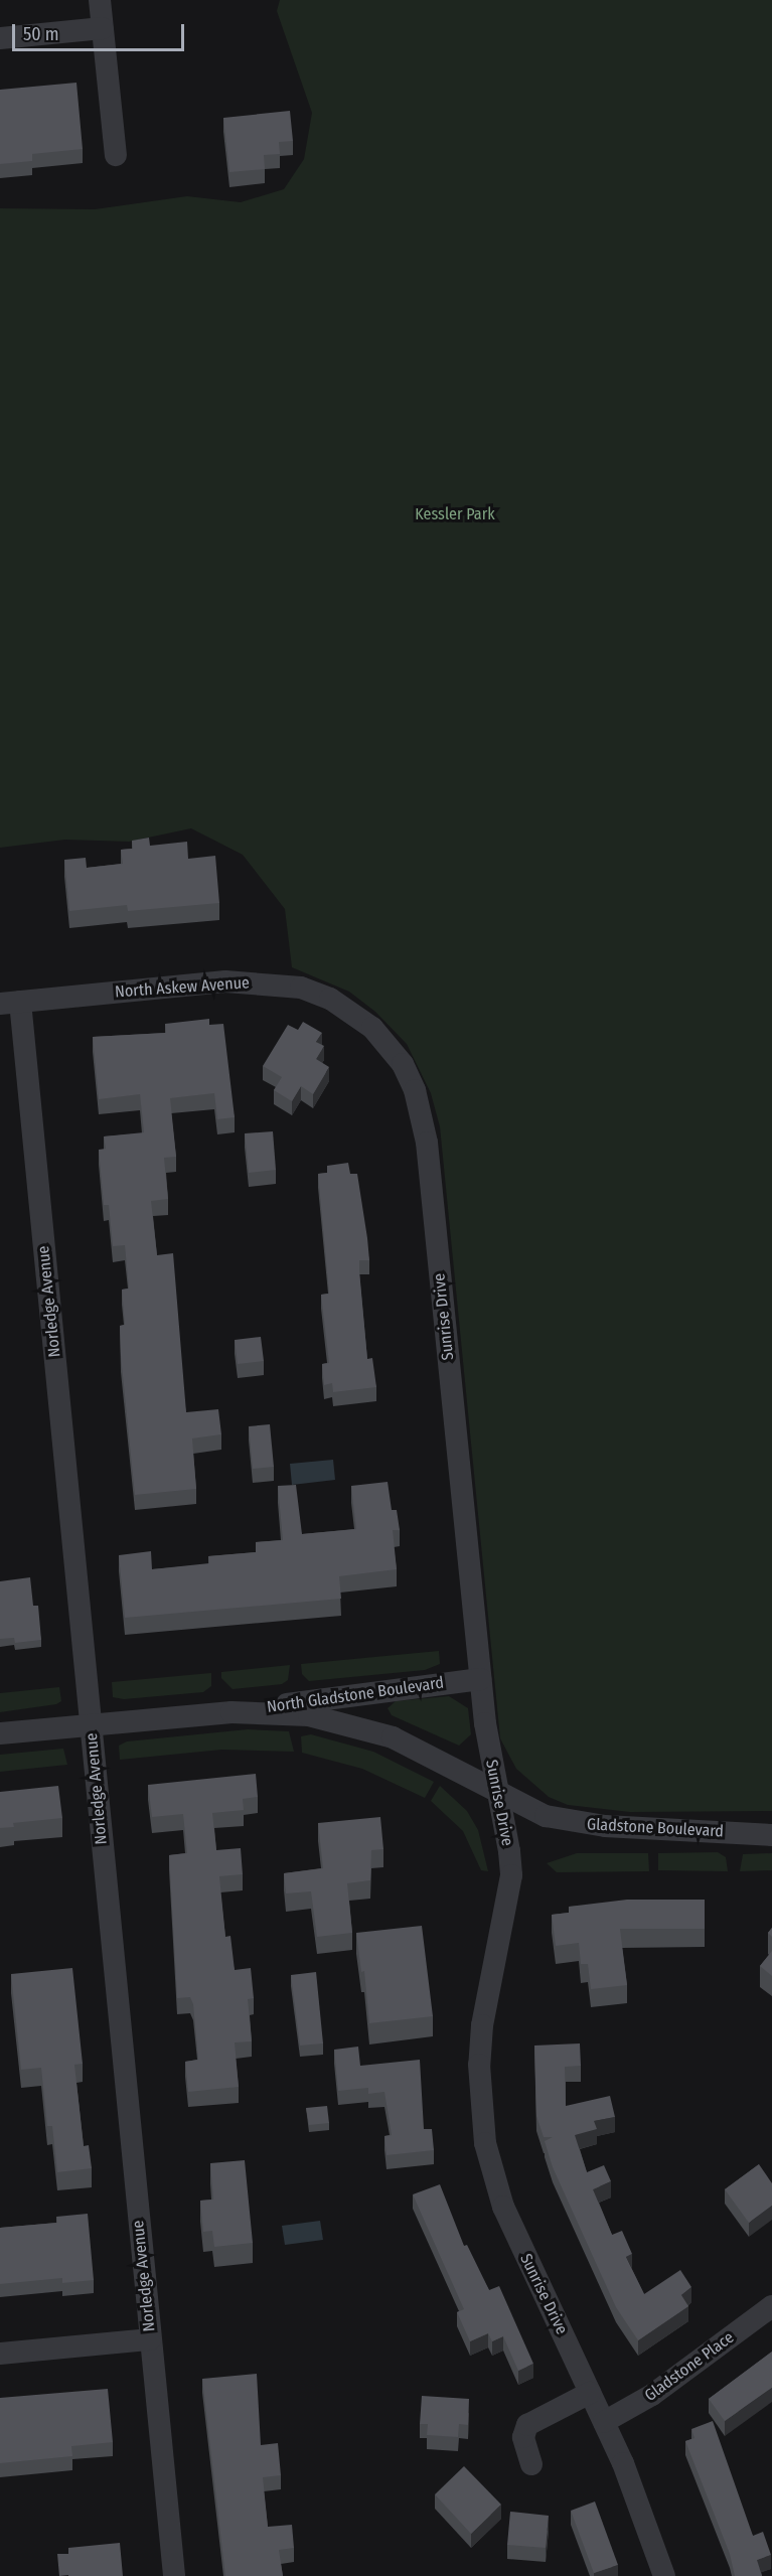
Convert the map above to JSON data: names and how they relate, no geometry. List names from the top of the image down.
{
  "streets": {
    "street": [
      "North Askew Avenue",
      "Norledge Avenue",
      "Sunrise Drive",
      "North Gladstone Boulevard",
      "Gladstone Boulevard",
      "Gladstone Place"
    ]
  },
  "crossings": [
    ["North Askew Avenue", "Norledge Avenue"],
    ["North Askew Avenue", "Sunrise Drive"],
    ["Norledge Avenue", "North Gladstone Boulevard"],
    ["Sunrise Drive", "North Gladstone Boulevard"],
    ["Sunrise Drive", "Gladstone Boulevard"],
    ["Sunrise Drive", "Gladstone Place"],
    ["North Gladstone Boulevard", "Gladstone Boulevard"]
  ],
  "parks": ["Kessler Park"],
  "scale_bar": "50 m"
}
